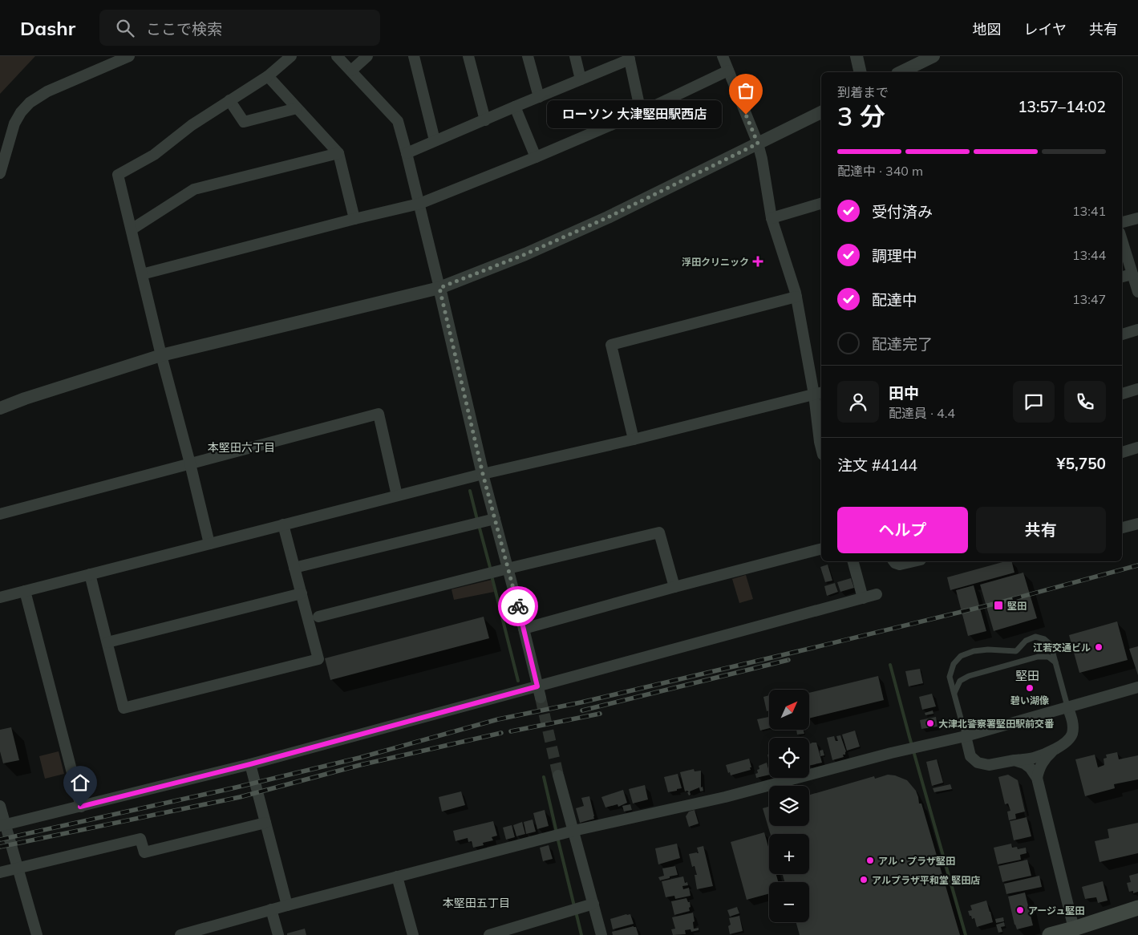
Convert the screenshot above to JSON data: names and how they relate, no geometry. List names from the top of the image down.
{
  "districts": ["本堅田六丁目", "堅田", "本堅田五丁目"],
  "places": {
    "other": [
      "ローソン 大津堅田駅西店",
      "江若交通ビル",
      "碧い湖像",
      "大津北警察署堅田駅前交番",
      "アル・プラザ堅田",
      "アルプラザ平和堂 堅田店",
      "アージュ堅田"
    ],
    "health": ["浮田クリニック"],
    "transit": ["堅田"]
  },
  "north": "top right",
  "page": {
    "header": "Dashr",
    "search": "ここで検索",
    "nav": ["地図", "レイヤ", "共有"],
    "heading": ["3 分", "到着まで", "13:57–14:02"],
    "panel": [
      "田中",
      "配達員 · 4.4",
      "注文 #4144",
      "¥5,750"
    ],
    "bubble": "ローソン 大津堅田駅西店",
    "bar": "配達中 · 340 m",
    "list": [
      ["受付済み", "13:41"],
      ["調理中", "13:44"],
      ["配達中", "13:47"],
      "配達完了"
    ],
    "buttons": ["ヘルプ", "共有"],
    "map_buttons": ["+", "−"]
  }
}
